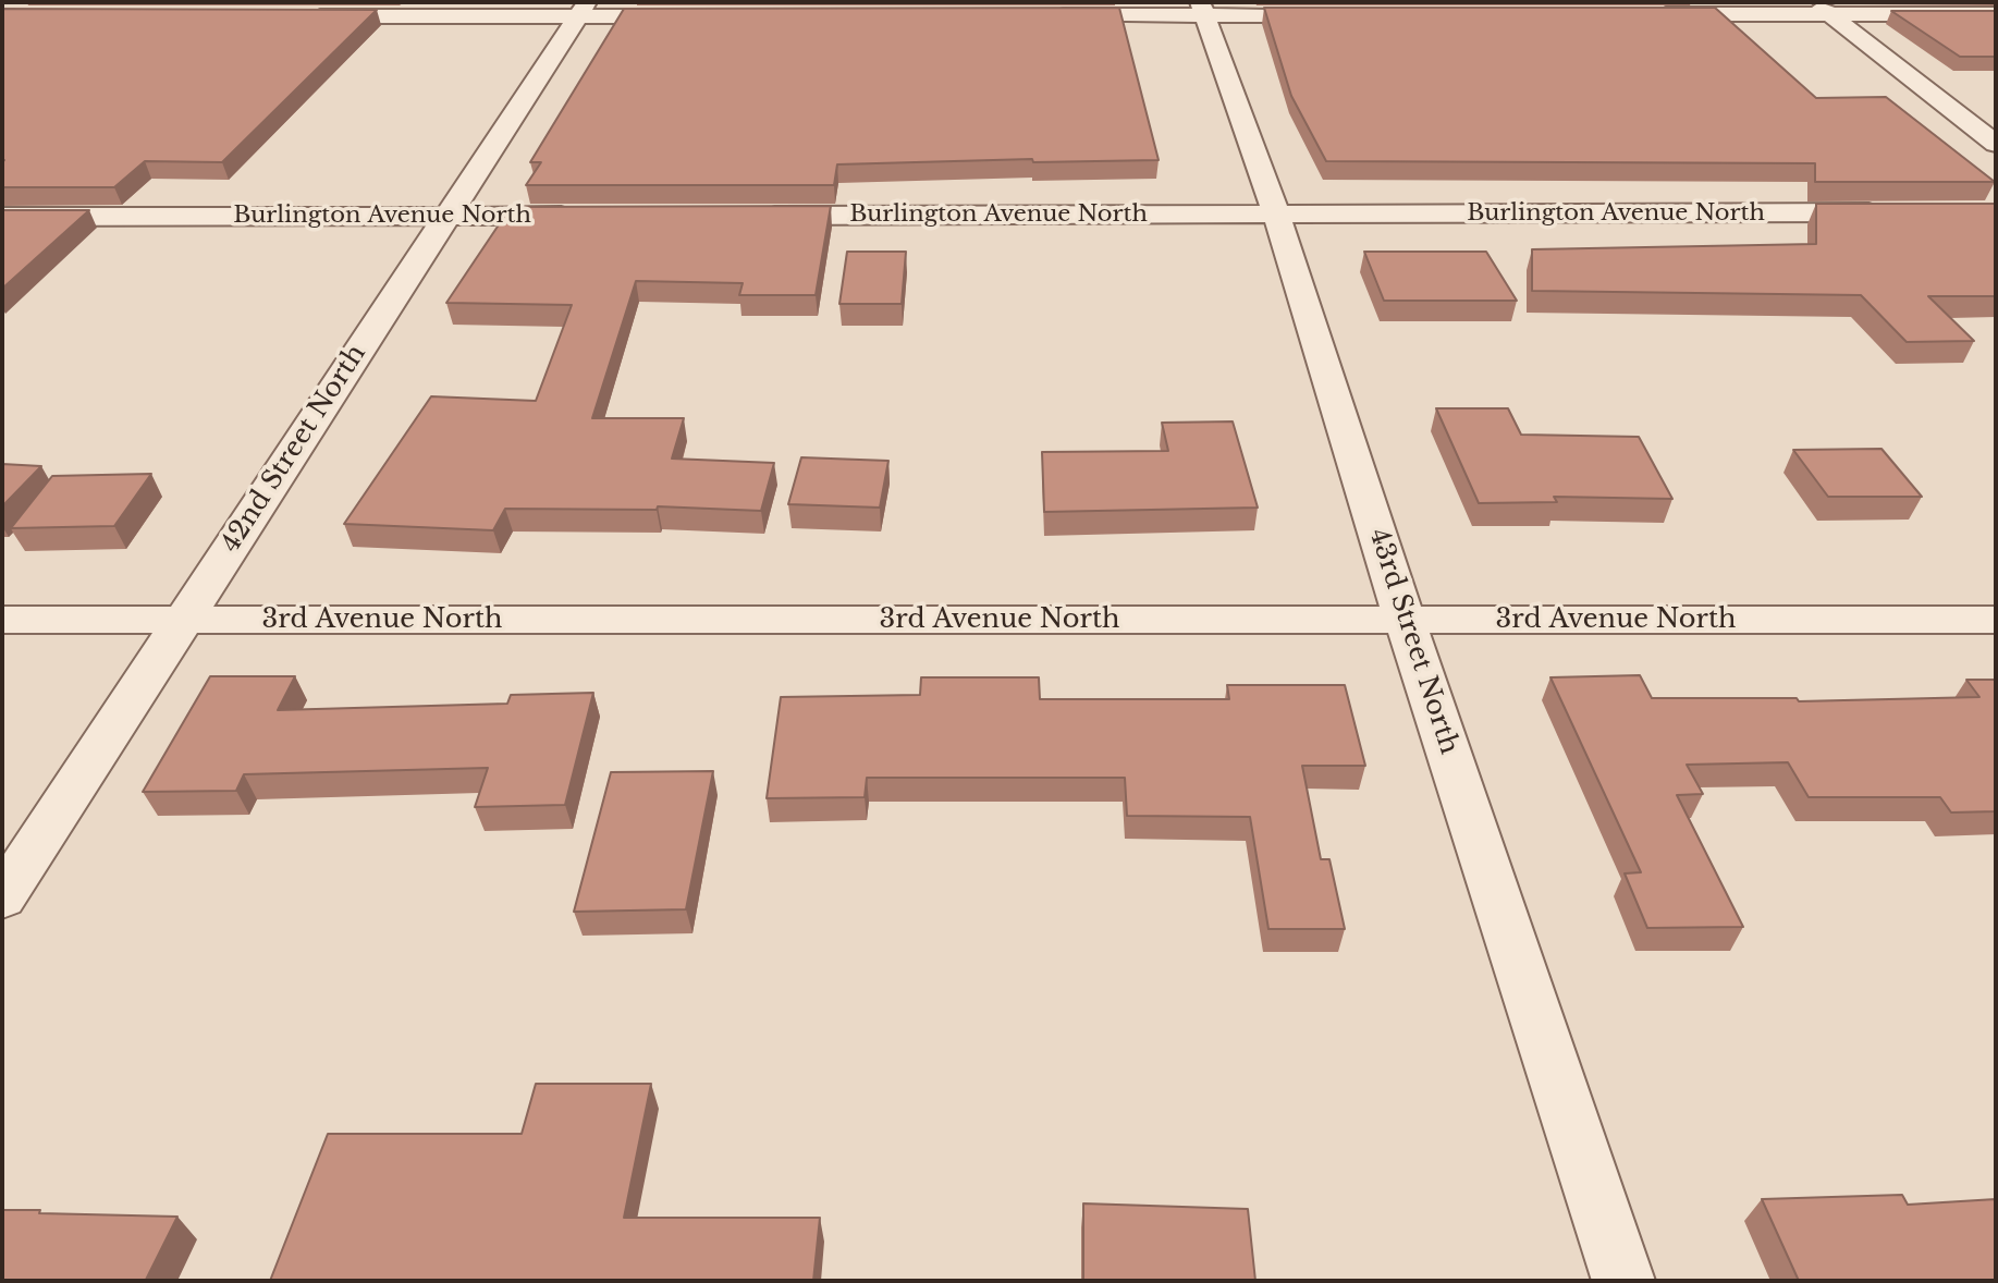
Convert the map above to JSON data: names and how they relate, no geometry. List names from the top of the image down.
{
  "streets": {
    "street": [
      "Burlington Avenue North",
      "42nd Street North",
      "3rd Avenue North",
      "43rd Street North"
    ]
  },
  "crossings": [
    ["Burlington Avenue North", "42nd Street North"],
    ["Burlington Avenue North", "43rd Street North"],
    ["42nd Street North", "3rd Avenue North"],
    ["3rd Avenue North", "43rd Street North"]
  ]
}
